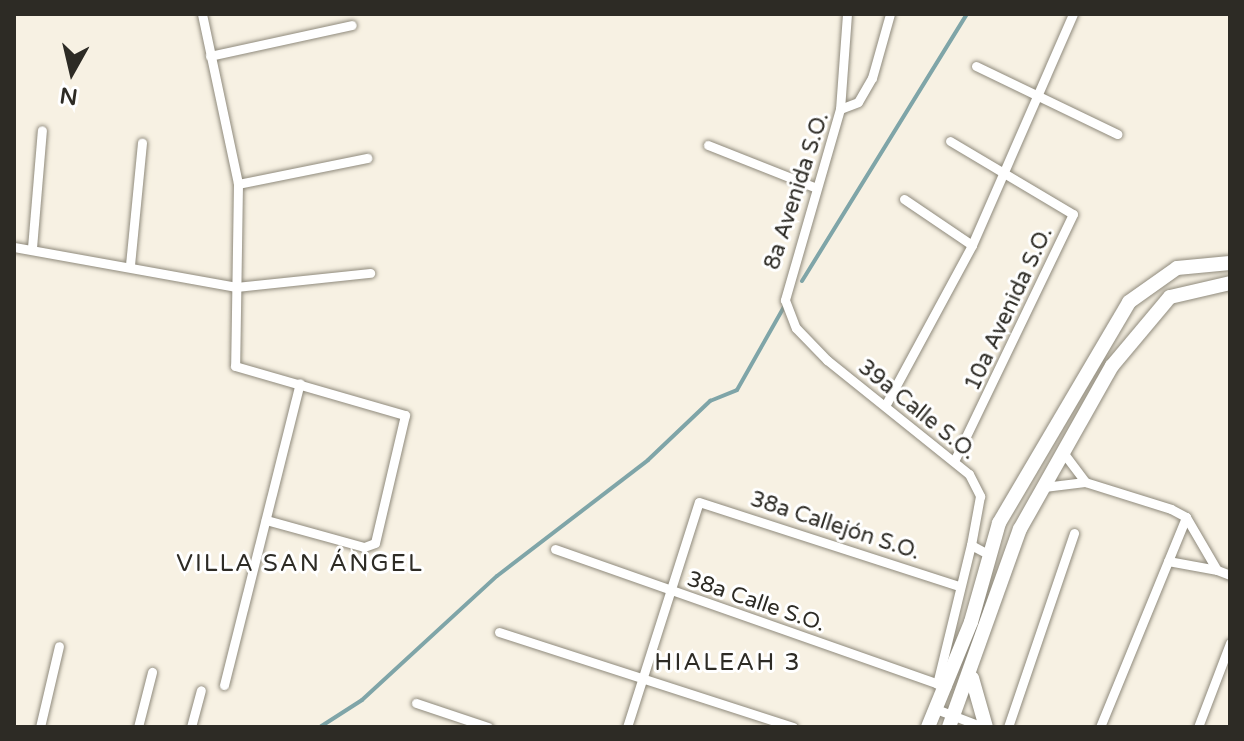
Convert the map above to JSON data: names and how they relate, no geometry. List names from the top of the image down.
{
  "streets": {
    "street": [
      "8a Avenida S.O.",
      "10a Avenida S.O.",
      "39a Calle S.O.",
      "38a Callejón S.O.",
      "38a Calle S.O."
    ]
  },
  "crossings": [
    ["8a Avenida S.O.", "39a Calle S.O."],
    ["10a Avenida S.O.", "39a Calle S.O."],
    ["39a Calle S.O.", "38a Callejón S.O."],
    ["39a Calle S.O.", "38a Calle S.O."],
    ["38a Callejón S.O.", "38a Calle S.O."]
  ],
  "districts": ["VILLA SAN ÁNGEL", "HIALEAH 3"],
  "north": "bottom"
}
